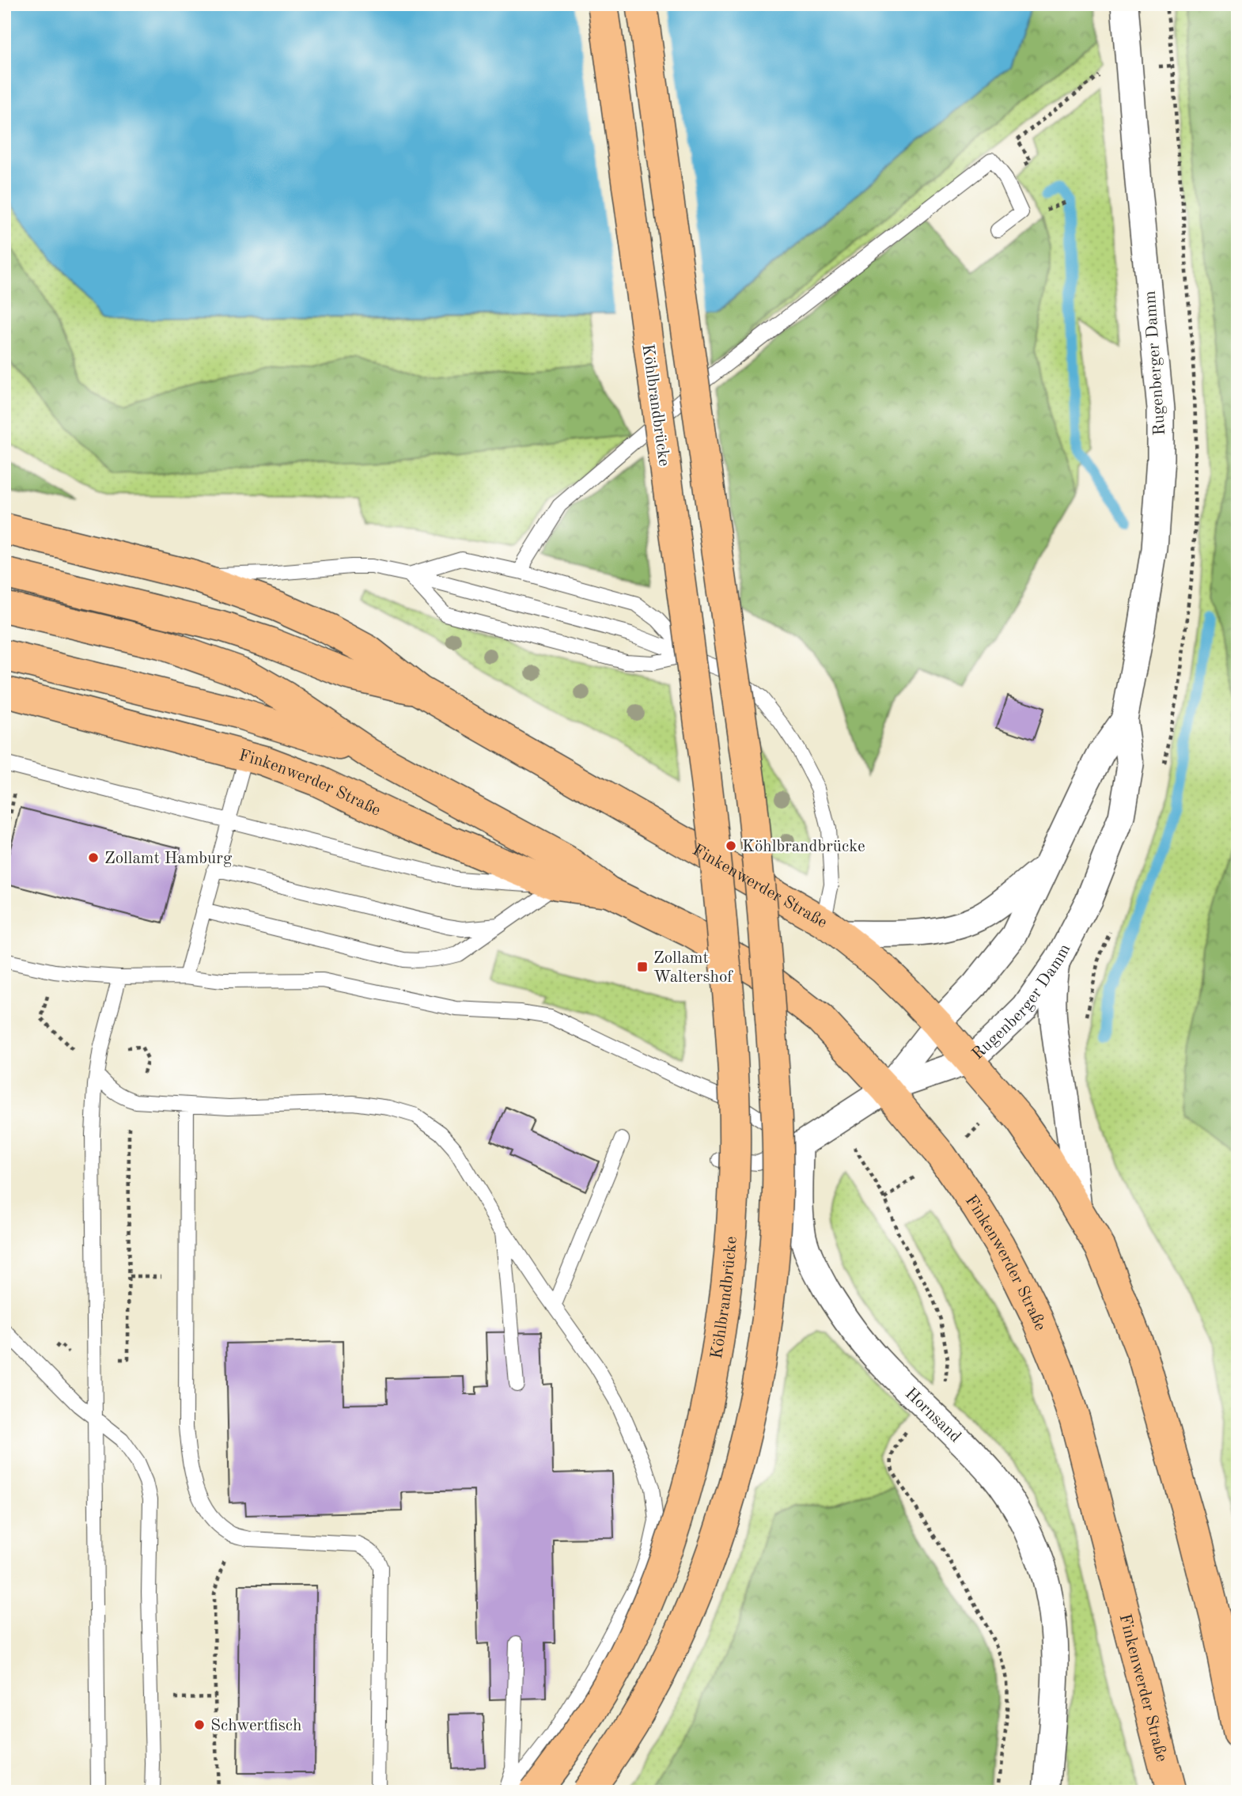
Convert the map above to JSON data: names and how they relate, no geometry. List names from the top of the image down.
{
  "streets": {
    "main road": ["Köhlbrandbrücke", "Finkenwerder Straße"],
    "street": ["Rugenberger Damm", "Hornsand"]
  },
  "crossings": [
    ["Rugenberger Damm", "Finkenwerder Straße"]
  ],
  "places": {
    "other": ["Köhlbrandbrücke", "Zollamt Hamburg", "Schwertfisch"],
    "transit": ["Zollamt Waltershof"]
  }
}
